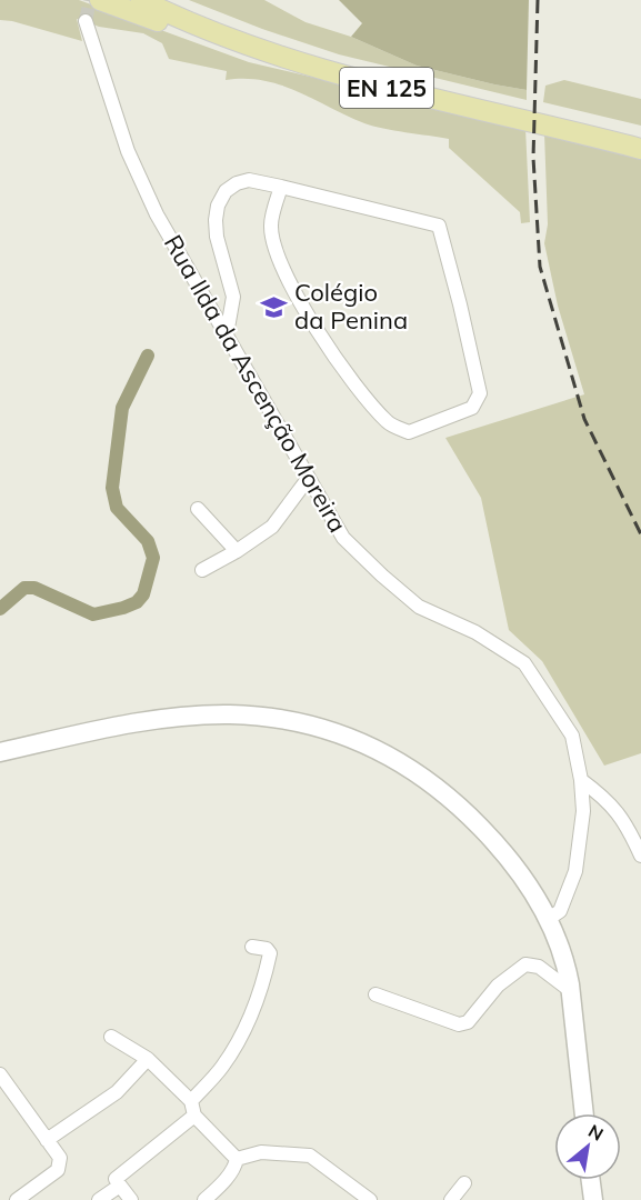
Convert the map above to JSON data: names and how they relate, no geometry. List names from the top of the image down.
{
  "streets": {
    "main road": ["EN 125"],
    "street": ["Rua Ilda da Ascenção Moreira"]
  },
  "places": {
    "school or university": ["Colégio da Penina"]
  },
  "north": "top right"
}
